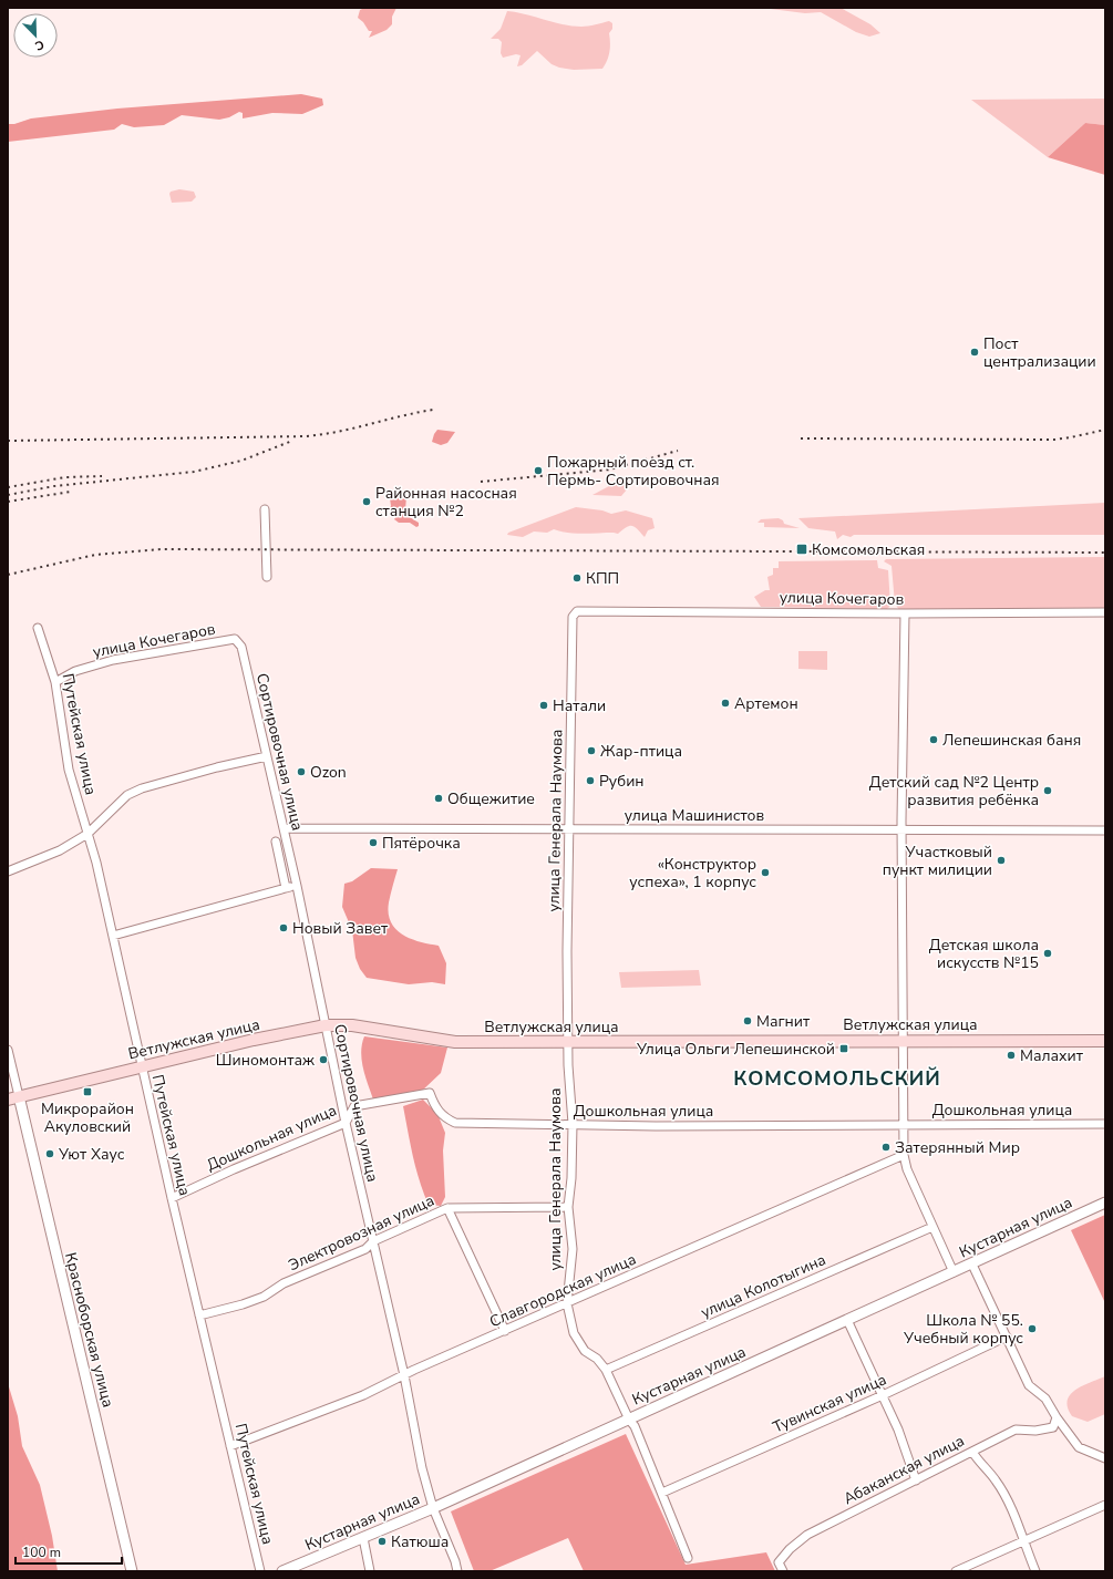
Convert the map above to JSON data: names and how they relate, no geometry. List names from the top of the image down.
{
  "streets": {
    "main road": ["Ветлужская улица"],
    "street": [
      "улица Кочегаров",
      "Путейская улица",
      "Сортировочная улица",
      "улица Машинистов",
      "улица Генерала Наумова",
      "Дошкольная улица",
      "Кустарная улица",
      "Электровозная улица",
      "улица Колотыгина",
      "Славгородская улица",
      "Красноборская улица",
      "Тувинская улица",
      "Абаканская улица"
    ]
  },
  "crossings": [
    ["улица Кочегаров", "Путейская улица"],
    ["улица Кочегаров", "Сортировочная улица"],
    ["улица Кочегаров", "улица Генерала Наумова"],
    ["Путейская улица", "Ветлужская улица"],
    ["Путейская улица", "Дошкольная улица"],
    ["Путейская улица", "Электровозная улица"],
    ["Путейская улица", "Славгородская улица"],
    ["Сортировочная улица", "улица Машинистов"],
    ["Сортировочная улица", "Ветлужская улица"],
    ["Сортировочная улица", "Дошкольная улица"],
    ["Сортировочная улица", "Кустарная улица"],
    ["Сортировочная улица", "Электровозная улица"],
    ["Сортировочная улица", "Славгородская улица"],
    ["улица Машинистов", "улица Генерала Наумова"],
    ["улица Генерала Наумова", "Ветлужская улица"],
    ["улица Генерала Наумова", "Дошкольная улица"],
    ["улица Генерала Наумова", "Кустарная улица"],
    ["улица Генерала Наумова", "Электровозная улица"],
    ["улица Генерала Наумова", "улица Колотыгина"],
    ["улица Генерала Наумова", "Славгородская улица"],
    ["улица Генерала Наумова", "Тувинская улица"],
    ["Ветлужская улица", "Красноборская улица"]
  ],
  "districts": ["КОМСОМОЛЬСКИЙ"],
  "places": {
    "other": [
      "Пост централизации",
      "Пожарный поезд ст. Пермь- Сортировочная",
      "Районная насосная станция №2",
      "КПП",
      "Артемон",
      "Натали",
      "Лепешинская баня",
      "Жар-птица",
      "Ozon",
      "Рубин",
      "Детский сад №2 Центр развития ребёнка",
      "Общежитие",
      "Пятёрочка",
      "Участковый пункт милиции",
      "«Конструктор успеха», 1 корпус",
      "Новый Завет",
      "Детская школа искусств №15",
      "Магнит",
      "Малахит",
      "Шиномонтаж",
      "Затерянный Мир",
      "Уют Хаус",
      "Школа № 55. Учебный корпус",
      "Катюша"
    ],
    "transit": ["Комсомольская", "Улица Ольги Лепешинской", "Микрорайон Акуловский"]
  },
  "scale_bar": "100 m",
  "north": "bottom right"
}
